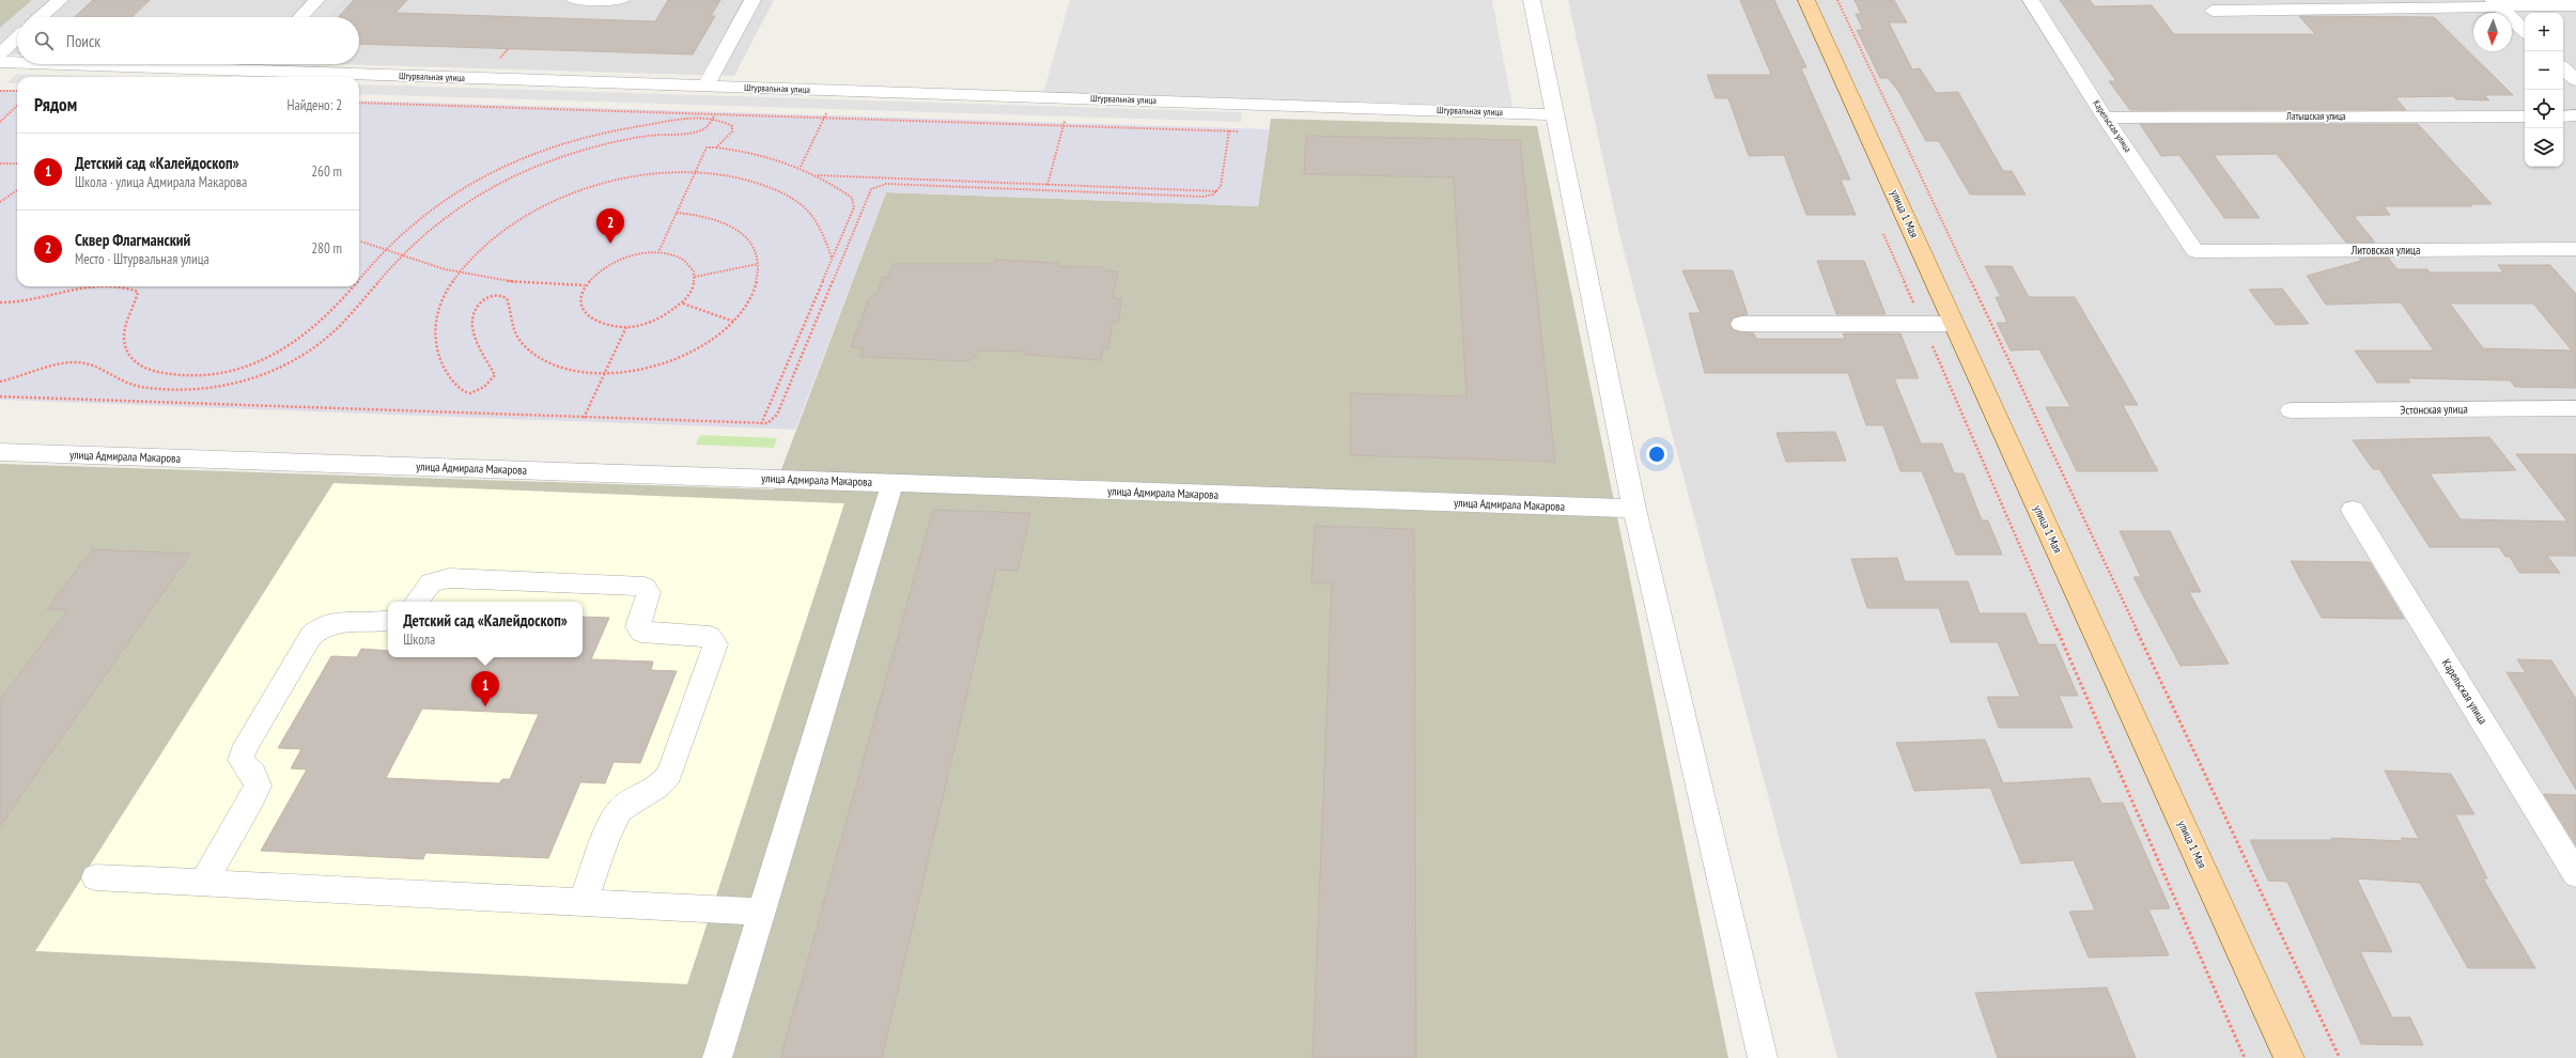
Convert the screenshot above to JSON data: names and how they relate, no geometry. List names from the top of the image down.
{
  "streets": {
    "main road": ["улица 1 Мая"],
    "street": [
      "Штурвальная улица",
      "Латышская улица",
      "Карельская улица",
      "Литовская улица",
      "Эстонская улица",
      "улица Адмирала Макарова"
    ]
  },
  "crossings": [
    ["Латышская улица", "Карельская улица"],
    ["Карельская улица", "Литовская улица"]
  ],
  "north": "bottom",
  "page": {
    "map_buttons": ["+", "−"],
    "search": "Поиск",
    "heading": ["Рядом", "Найдено: 2"],
    "list": [
      {
        "mark": "1",
        "name": "Детский сад «Калейдоскоп»",
        "note": "Школа · улица Адмирала Макарова",
        "value": "260 m"
      },
      {
        "mark": "2",
        "name": "Сквер Флагманский",
        "note": "Место · Штурвальная улица",
        "value": "280 m"
      }
    ],
    "pins": ["2", "1"],
    "popup": ["Детский сад «Калейдоскоп»", "Школа"]
  }
}
